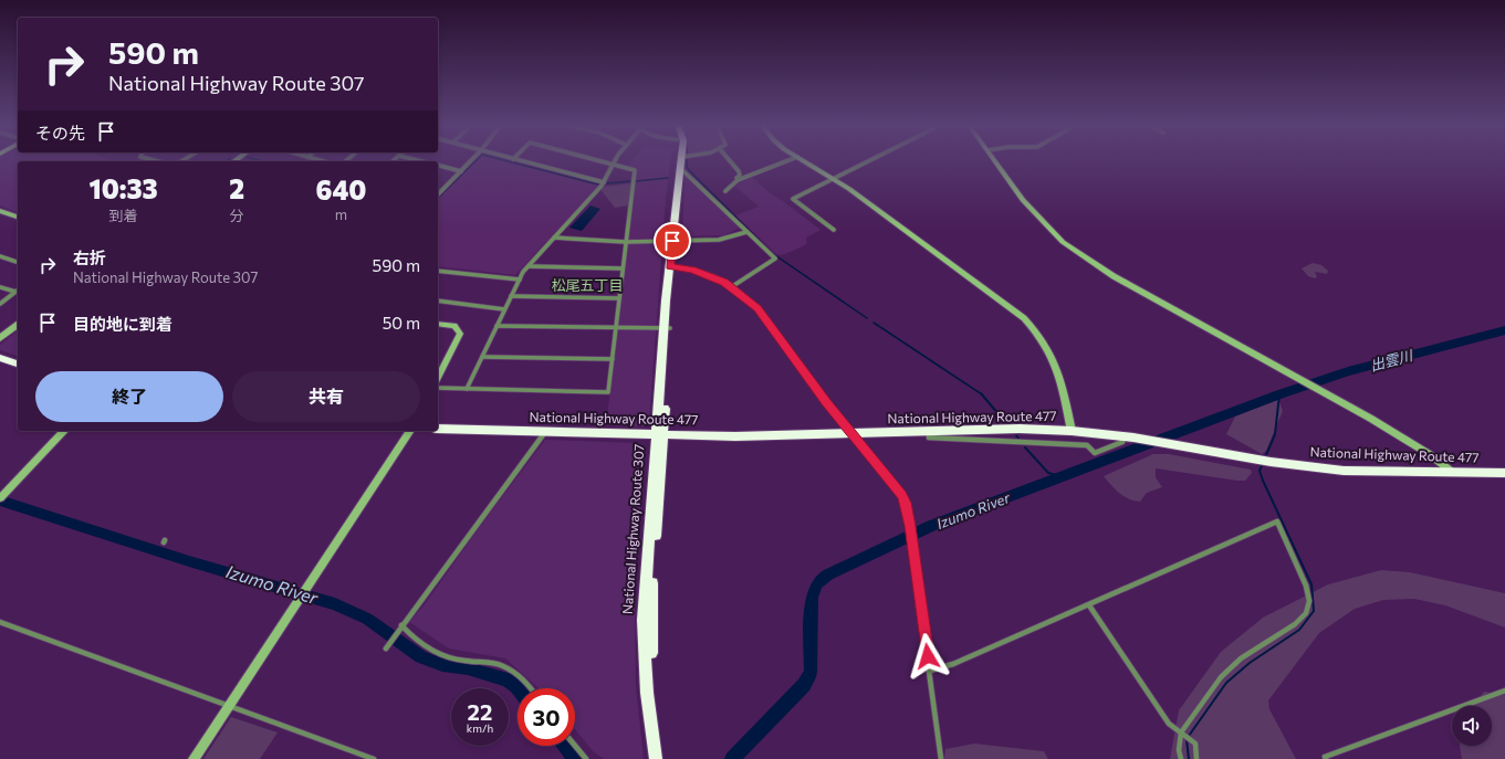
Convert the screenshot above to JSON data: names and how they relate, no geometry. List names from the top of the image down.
{
  "streets": {
    "highway": ["National Highway Route 477", "National Highway Route 307"]
  },
  "crossings": [
    ["National Highway Route 477", "National Highway Route 307"]
  ],
  "districts": ["松尾五丁目"],
  "water": ["出雲川", "Izumo River"],
  "page": {
    "turn": ["590 m", "National Highway Route 307"],
    "then": "その先",
    "eta": [
      "10:33",
      "到着",
      "2",
      "分",
      "640",
      "m"
    ],
    "list": [
      {
        "name": "右折",
        "note": "National Highway Route 307",
        "value": "590 m"
      },
      {
        "name": "目的地に到着",
        "value": "50 m"
      }
    ],
    "buttons": ["終了", "共有"],
    "speed": "22 km/h",
    "limit": "30"
  }
}
